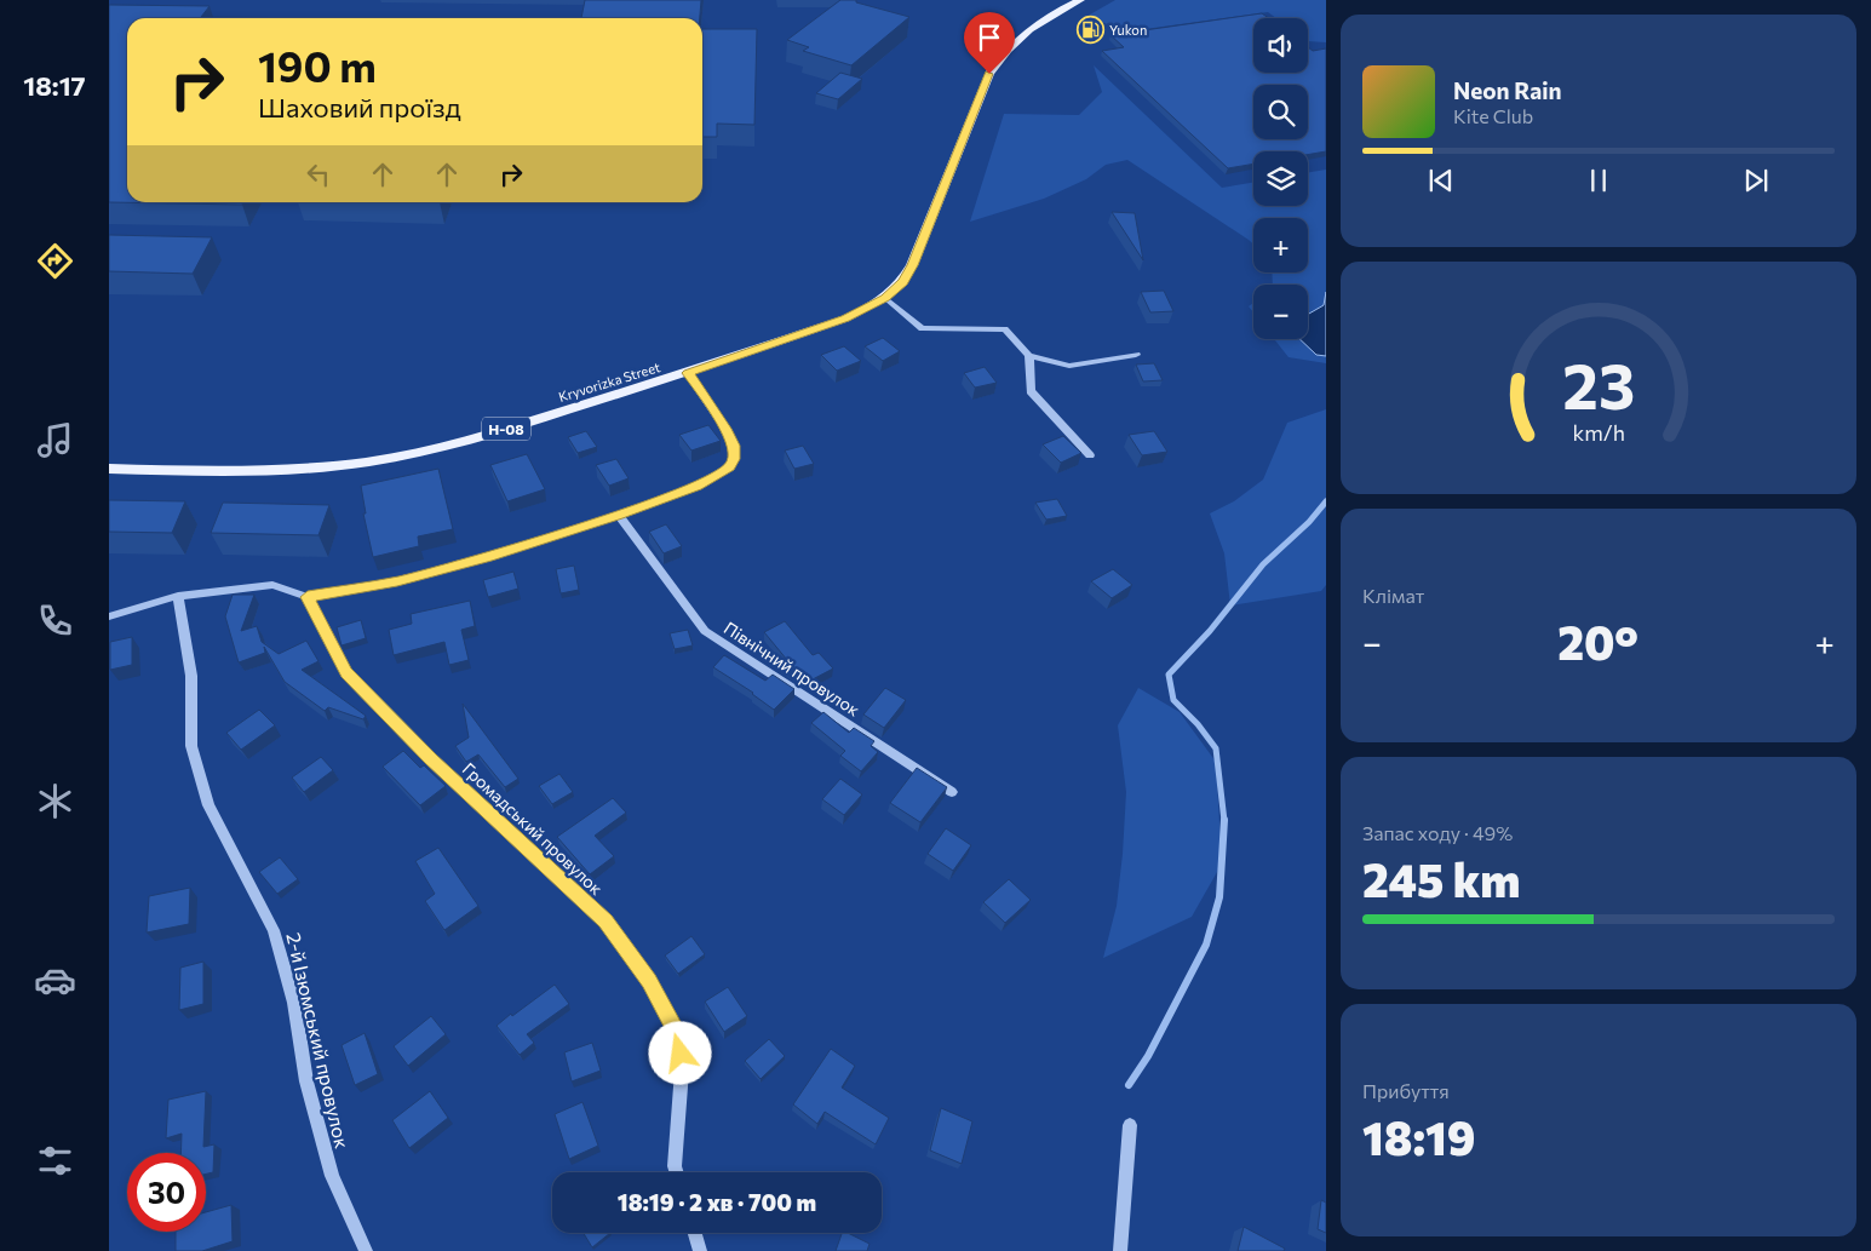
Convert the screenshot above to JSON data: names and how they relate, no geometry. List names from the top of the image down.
{
  "streets": {
    "main road": ["Kryvorizka Street", "Н-08"],
    "street": ["Північний провулок", "Громадський провулок", "2-й Ізюмський провулок"]
  },
  "places": {
    "fuel station": ["Yukon"]
  },
  "page": {
    "tabs": "18:17",
    "map_buttons": ["+", "−"],
    "turn": ["190 m", "Шаховий проїзд"],
    "song": ["Neon Rain", "Kite Club"],
    "tile": [
      "Клімат",
      ["Запас ходу · 49%", "245 km"],
      ["Прибуття", "18:19"]
    ],
    "heat": ["−", "20°", "+"],
    "limit": "30",
    "trip": "18:19 · 2 хв · 700 m",
    "gauge": ["23", "km/h"]
  }
}
